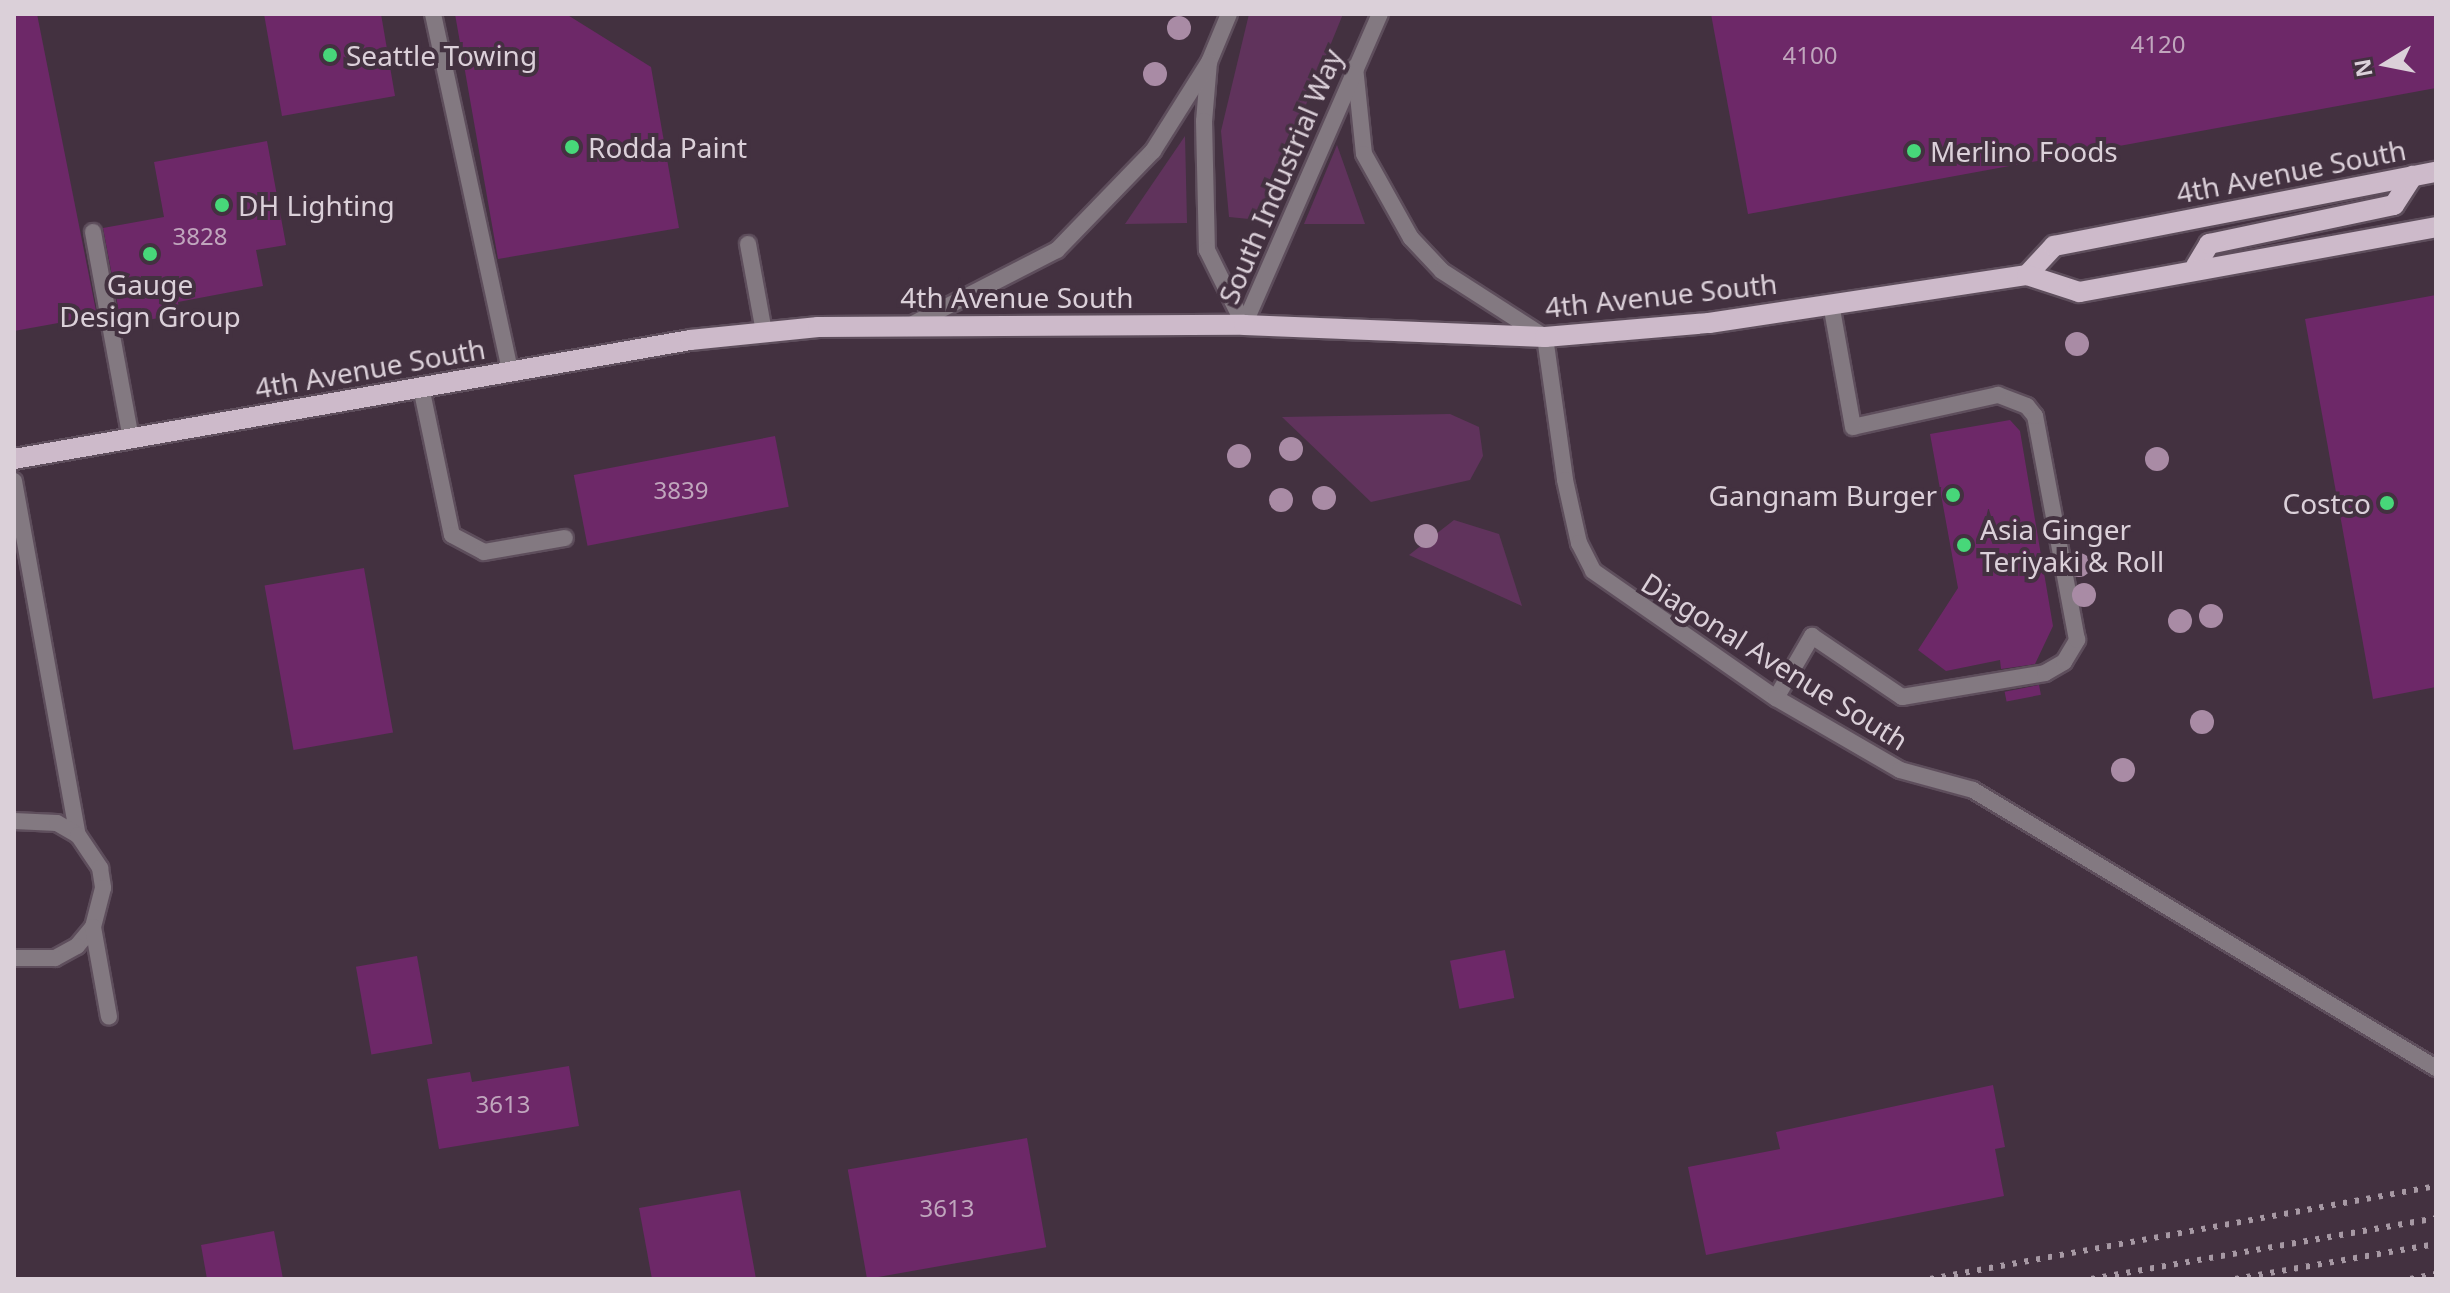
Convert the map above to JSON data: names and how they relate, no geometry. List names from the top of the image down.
{
  "streets": {
    "main road": ["4th Avenue South"],
    "street": ["South Industrial Way", "Diagonal Avenue South"]
  },
  "crossings": [
    ["4th Avenue South", "South Industrial Way"],
    ["4th Avenue South", "Diagonal Avenue South"]
  ],
  "places": [
    "Seattle Towing",
    "Rodda Paint",
    "Merlino Foods",
    "DH Lighting",
    "Gauge Design Group",
    "Gangnam Burger",
    "Costco",
    "Asia Ginger Teriyaki & Roll"
  ],
  "house_numbers": [
    "4120",
    "4100",
    "3828",
    "3839",
    "3613",
    "3613"
  ],
  "north": "left"
}
